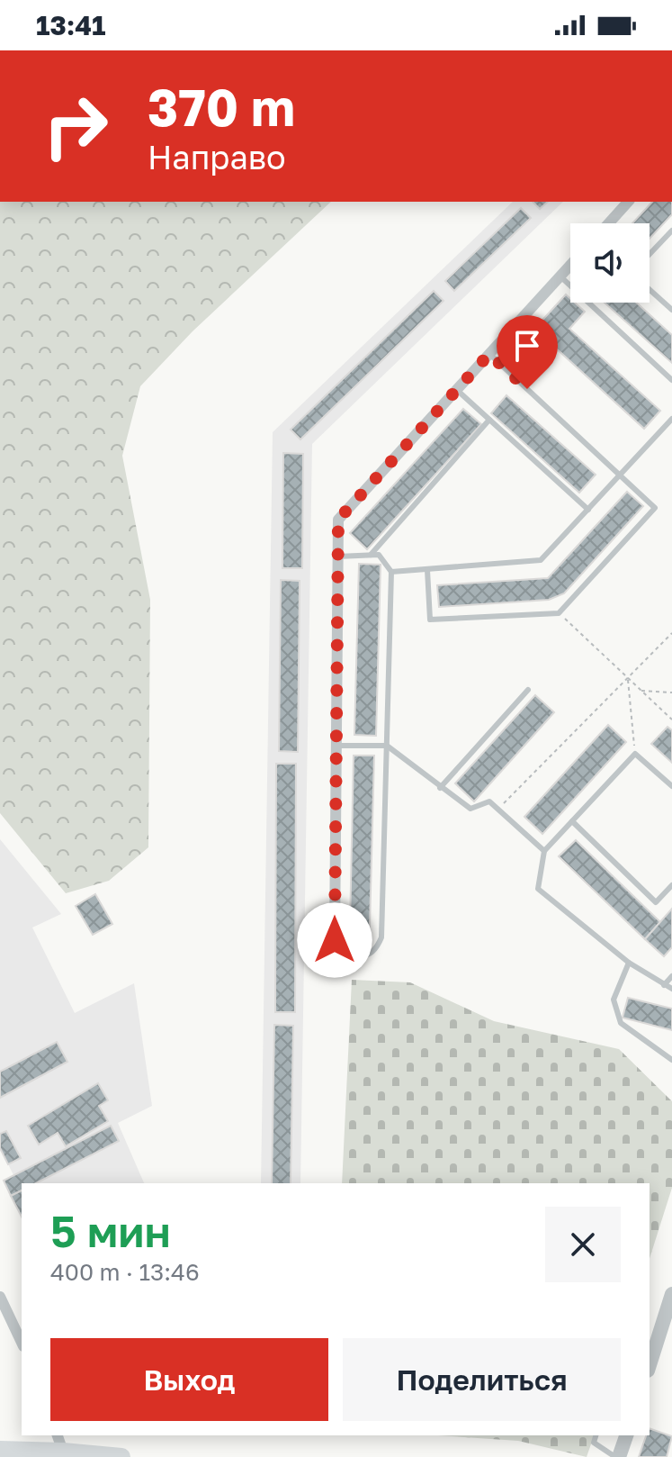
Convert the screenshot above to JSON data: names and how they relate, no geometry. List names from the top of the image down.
{
  "page": {
    "status": "13:41",
    "turn": ["370 m", "Направо"],
    "heading": ["5 мин", "400 m · 13:46"],
    "buttons": ["Выход", "Поделиться"]
  }
}
